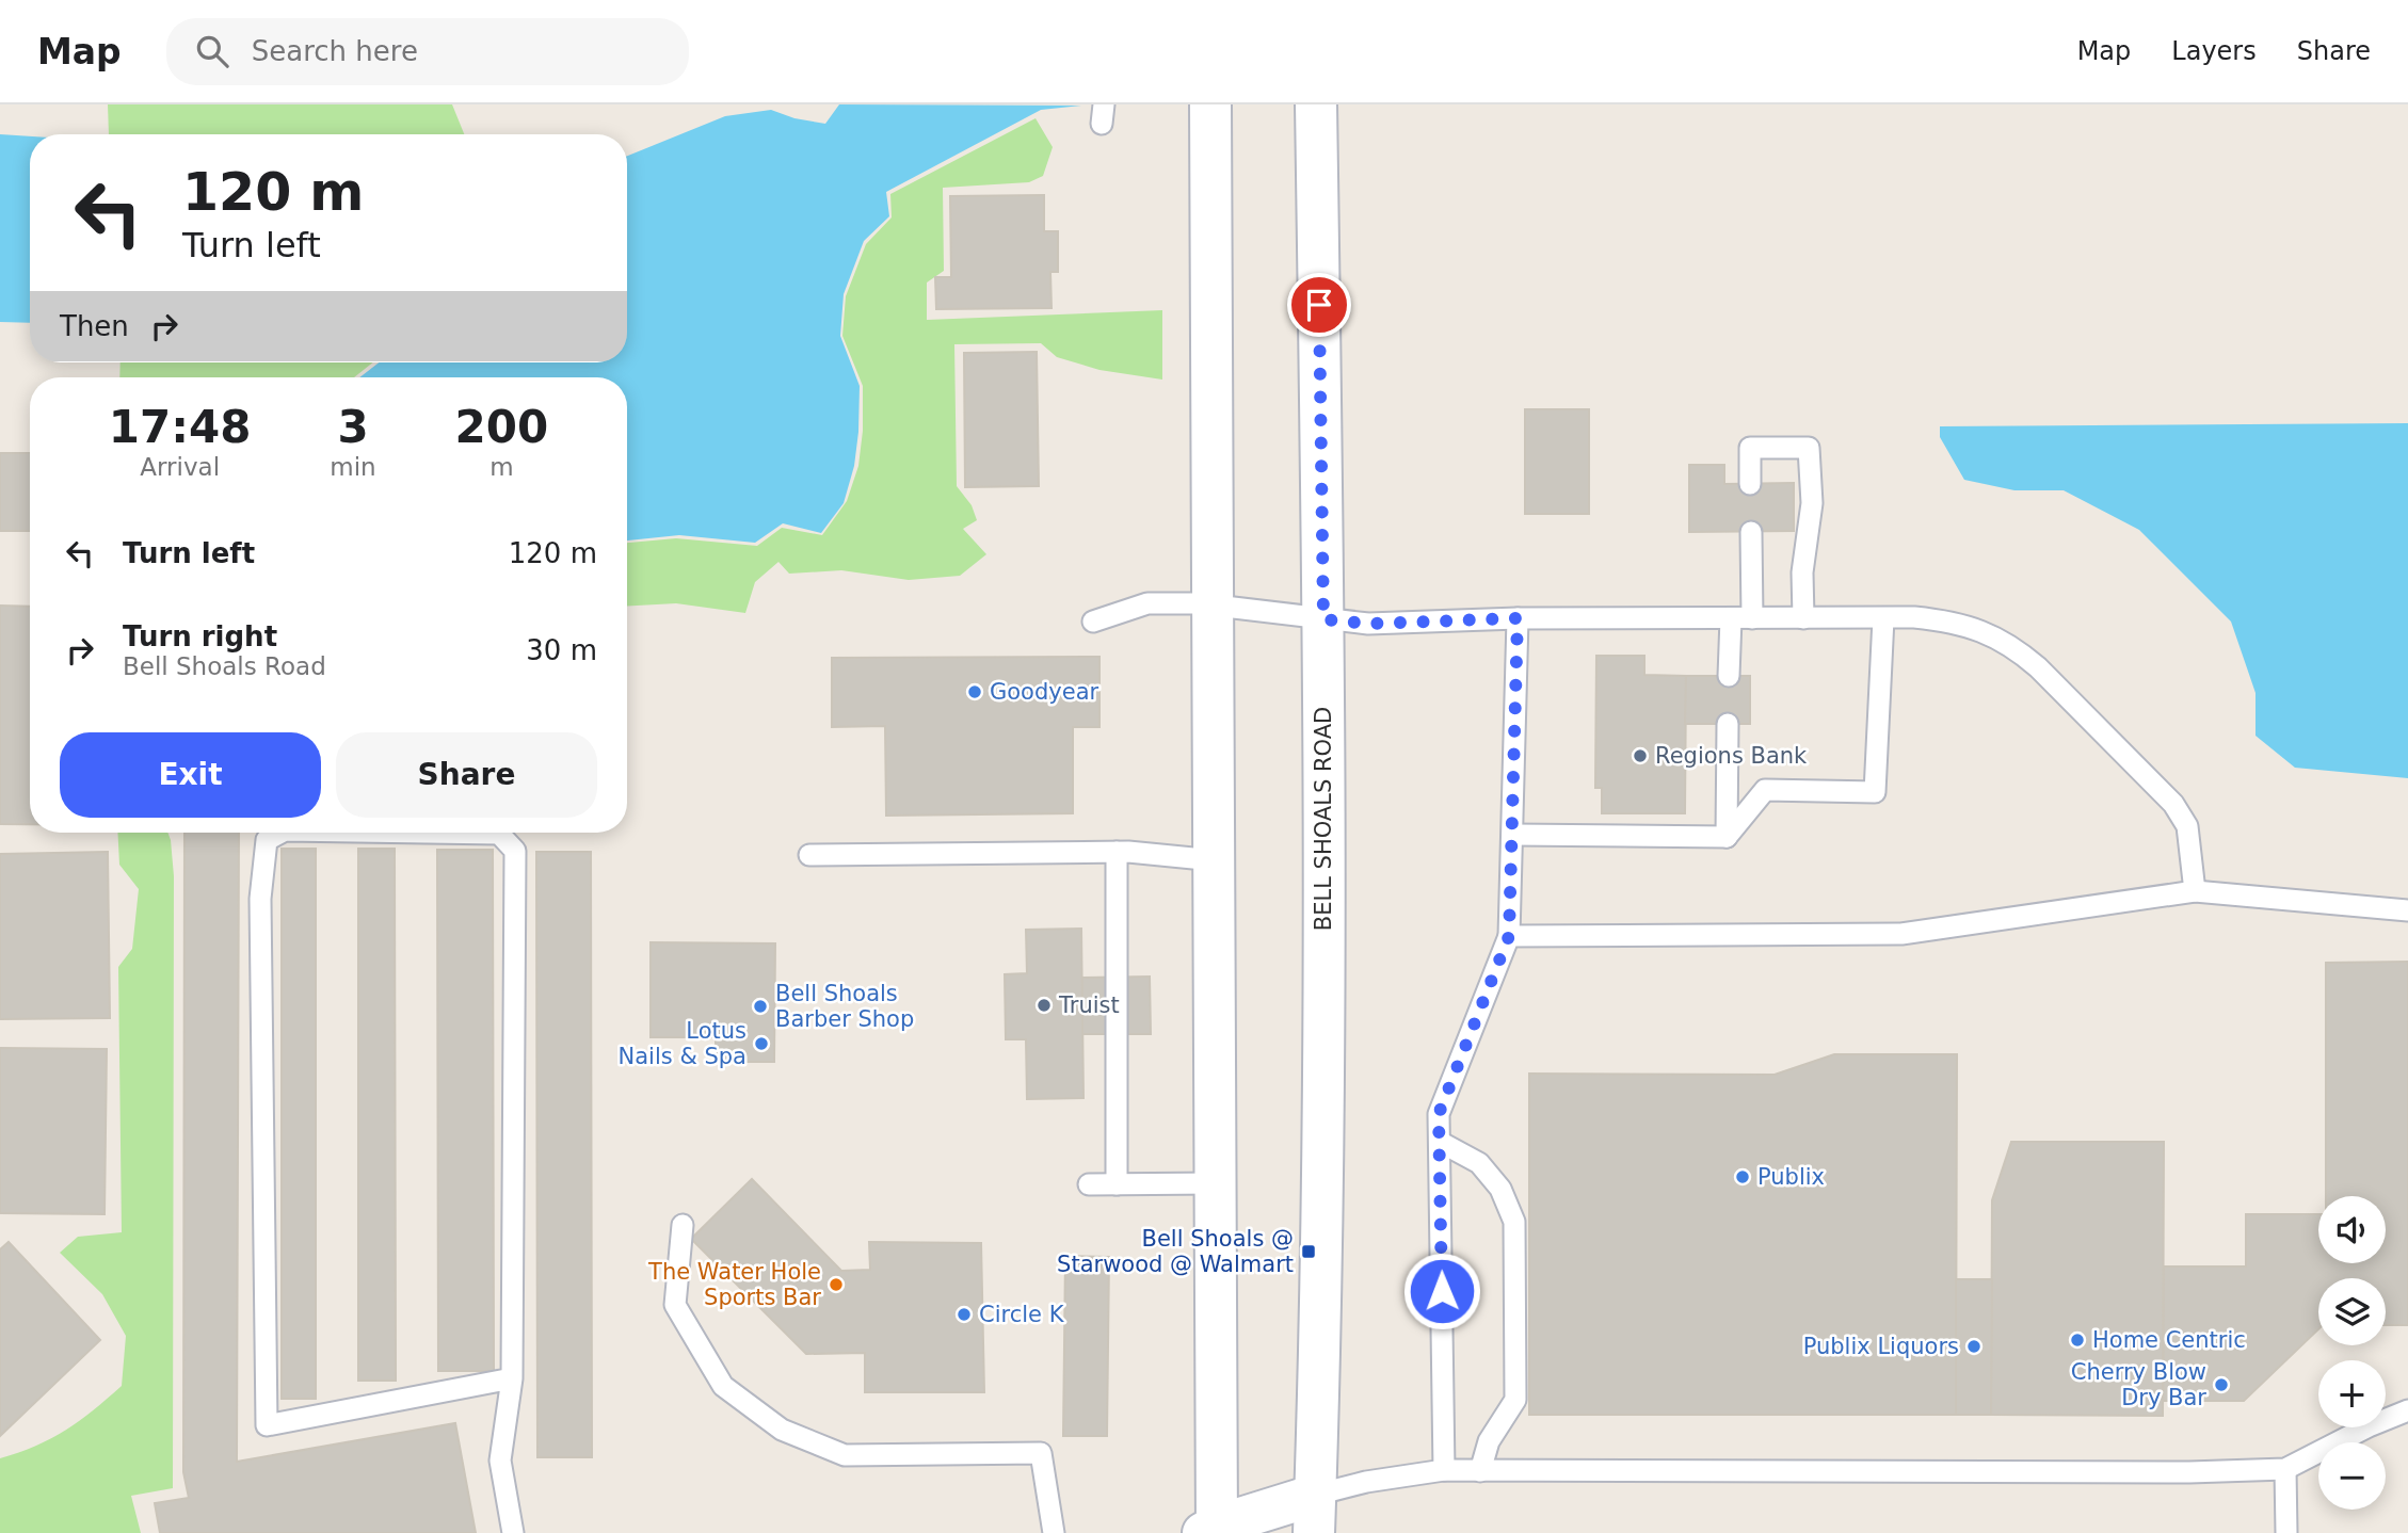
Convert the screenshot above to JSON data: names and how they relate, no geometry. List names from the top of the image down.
{
  "streets": {
    "main road": ["BELL SHOALS ROAD"]
  },
  "places": {
    "other": [
      "Goodyear",
      "Regions Bank",
      "Truist",
      "Bell Shoals Barber Shop",
      "Lotus Nails & Spa",
      "Publix",
      "The Water Hole Sports Bar",
      "Circle K",
      "Home Centric",
      "Publix Liquors",
      "Cherry Blow Dry Bar"
    ],
    "transit": ["Bell Shoals @ Starwood @ Walmart"]
  },
  "page": {
    "header": "Map",
    "search": "Search here",
    "nav": ["Map", "Layers", "Share"],
    "turn": ["120 m", "Turn left"],
    "then": "Then",
    "eta": [
      "17:48",
      "Arrival",
      "3",
      "min",
      "200",
      "m"
    ],
    "list": [
      {
        "name": "Turn left",
        "value": "120 m"
      },
      {
        "name": "Turn right",
        "note": "Bell Shoals Road",
        "value": "30 m"
      }
    ],
    "buttons": ["Exit", "Share"],
    "map_buttons": ["+", "−"]
  }
}
